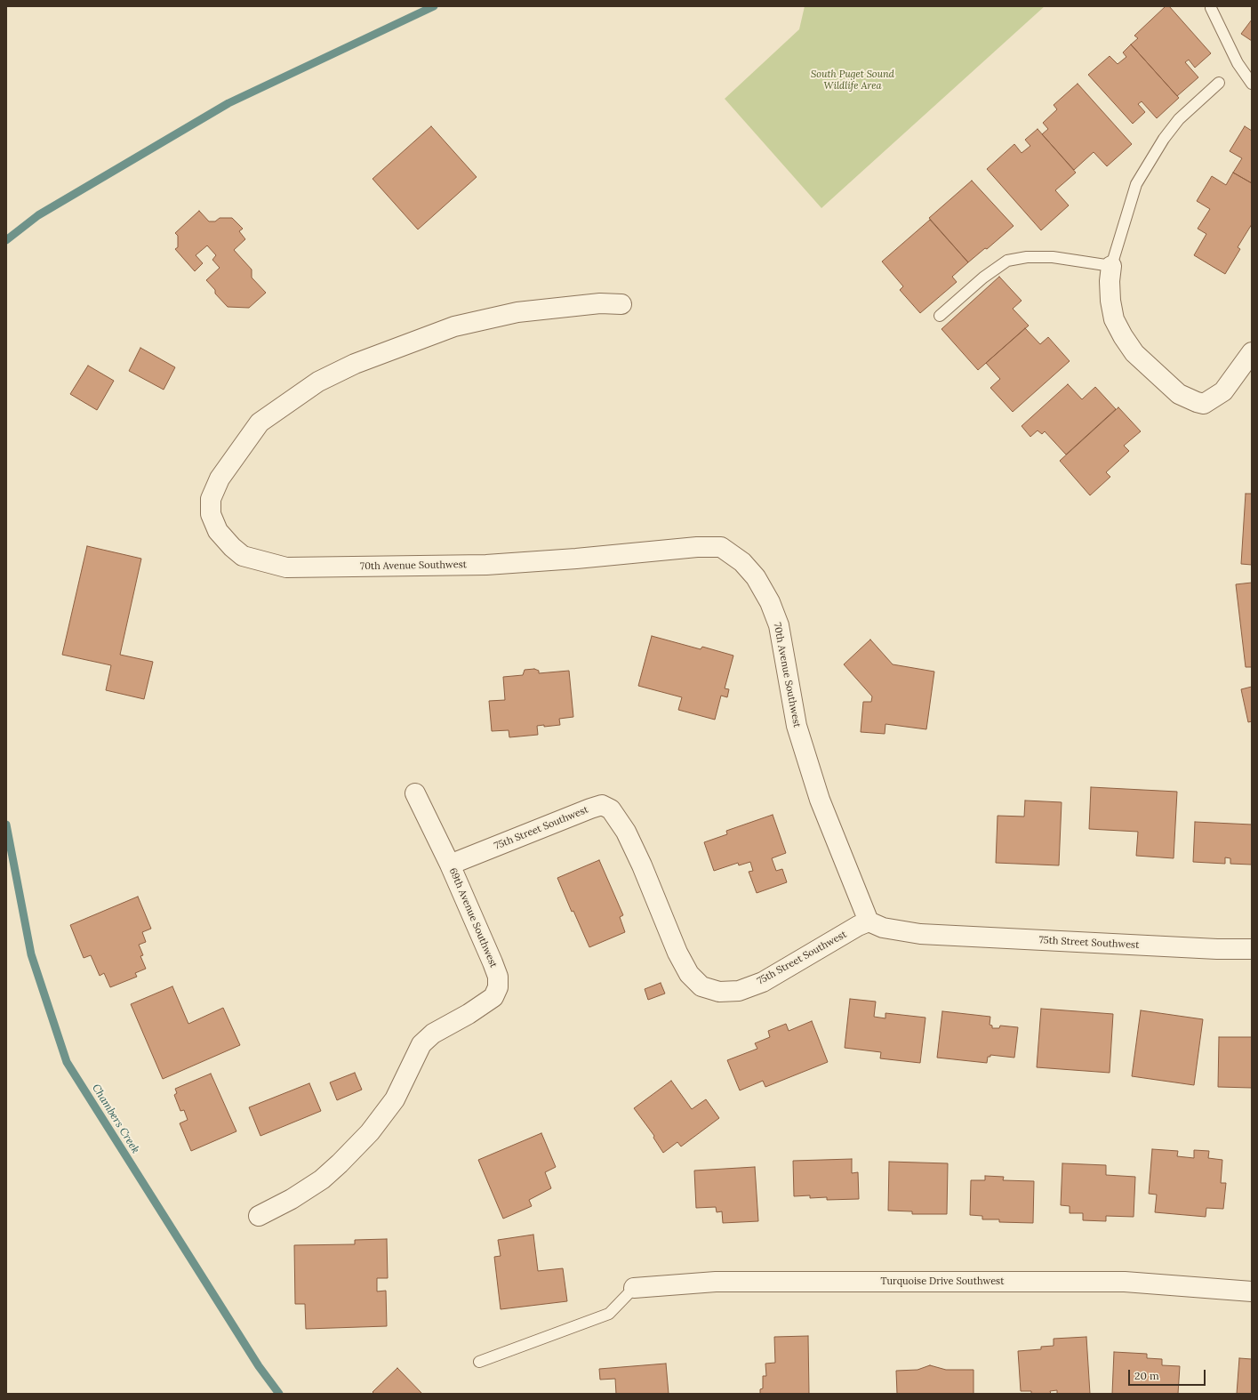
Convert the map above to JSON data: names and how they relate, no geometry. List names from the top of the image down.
{
  "streets": {
    "street": [
      "70th Avenue Southwest",
      "75th Street Southwest",
      "69th Avenue Southwest",
      "Turquoise Drive Southwest"
    ]
  },
  "crossings": [
    ["70th Avenue Southwest", "75th Street Southwest"],
    ["75th Street Southwest", "69th Avenue Southwest"]
  ],
  "water": ["Chambers Creek"],
  "parks": ["South Puget Sound Wildlife Area"],
  "scale_bar": "20 m"
}
